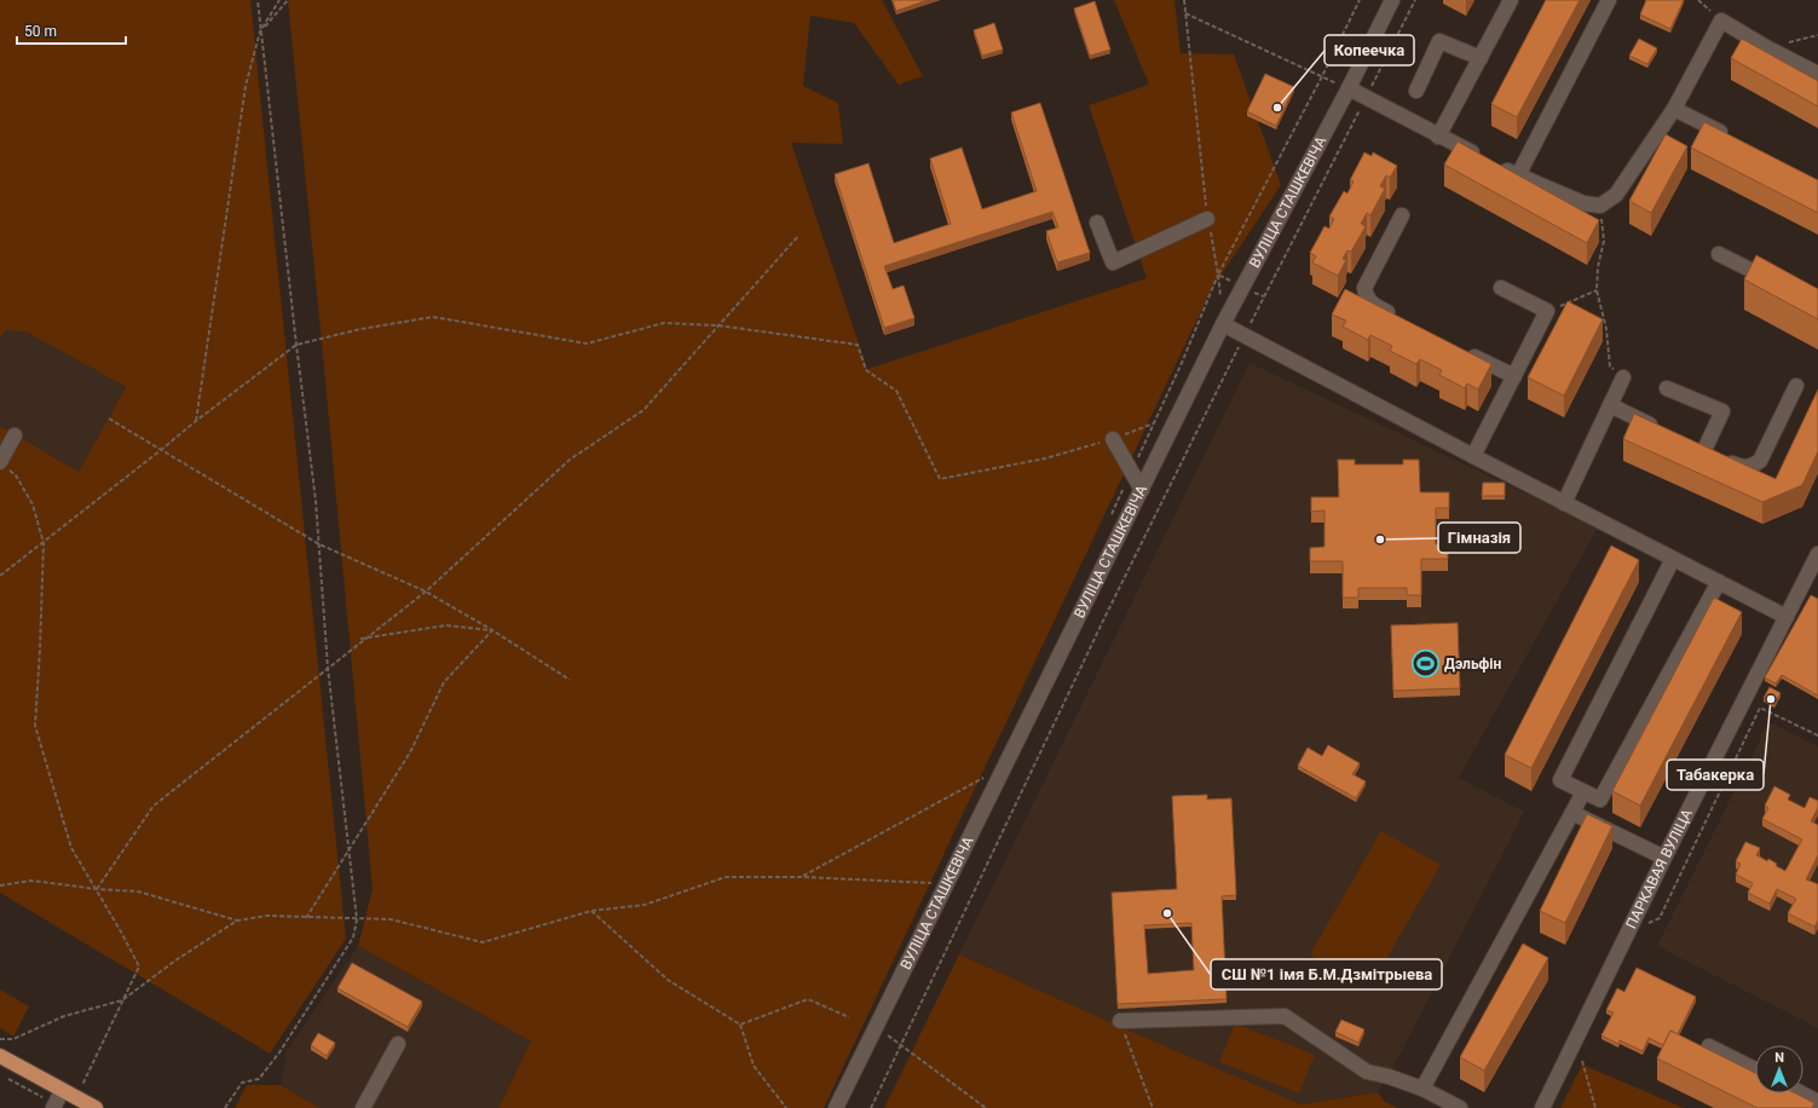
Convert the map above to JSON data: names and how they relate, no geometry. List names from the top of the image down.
{
  "streets": {
    "street": ["ВУЛІЦА СТАШКЕВІЧА", "ПАРКАВАЯ ВУЛІЦА"]
  },
  "places": {
    "other": [
      "Копеечка",
      "Гімназія",
      "Табакерка",
      "СШ №1 імя Б.М.Дзмітрыева"
    ],
    "sports": ["Дэльфін"]
  },
  "scale_bar": "50 m",
  "north": "top"
}
